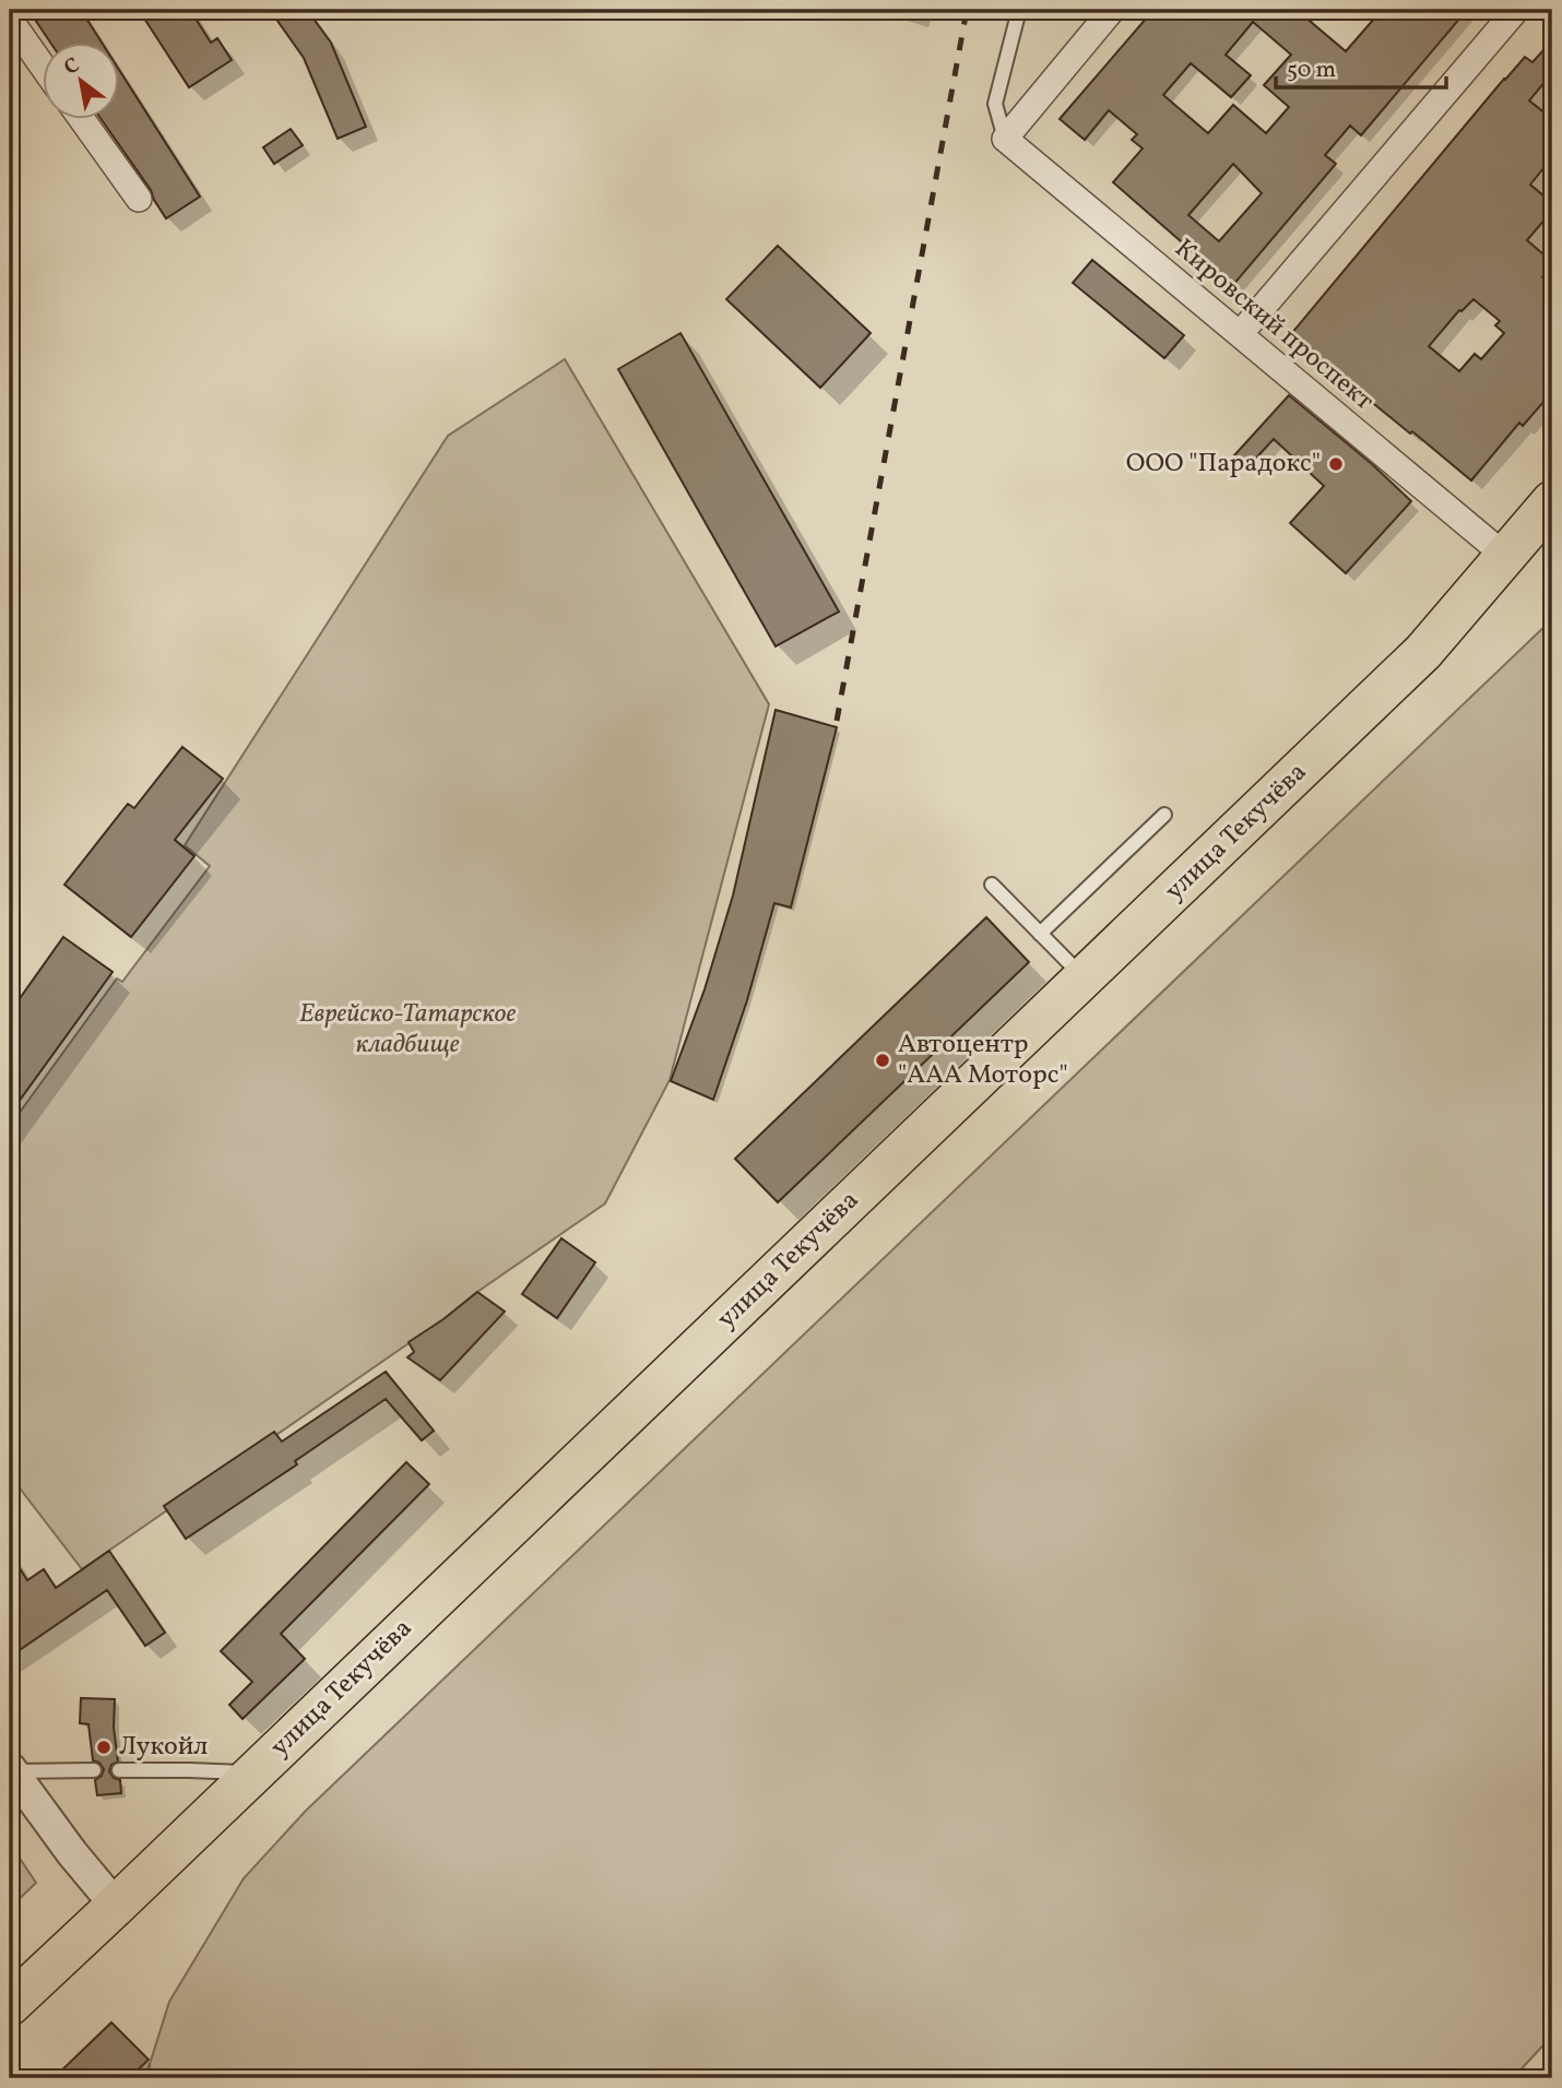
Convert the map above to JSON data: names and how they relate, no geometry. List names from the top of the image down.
{
  "streets": {
    "main road": ["улица Текучёва"],
    "street": ["Кировский проспект"]
  },
  "crossings": [
    ["Кировский проспект", "улица Текучёва"]
  ],
  "parks": ["Еврейско-Татарское кладбище"],
  "places": ["ООО \"Парадокс\"", "Автоцентр \"ААА Моторс\"", "Лукойл"],
  "scale_bar": "50 m",
  "north": "top left"
}
